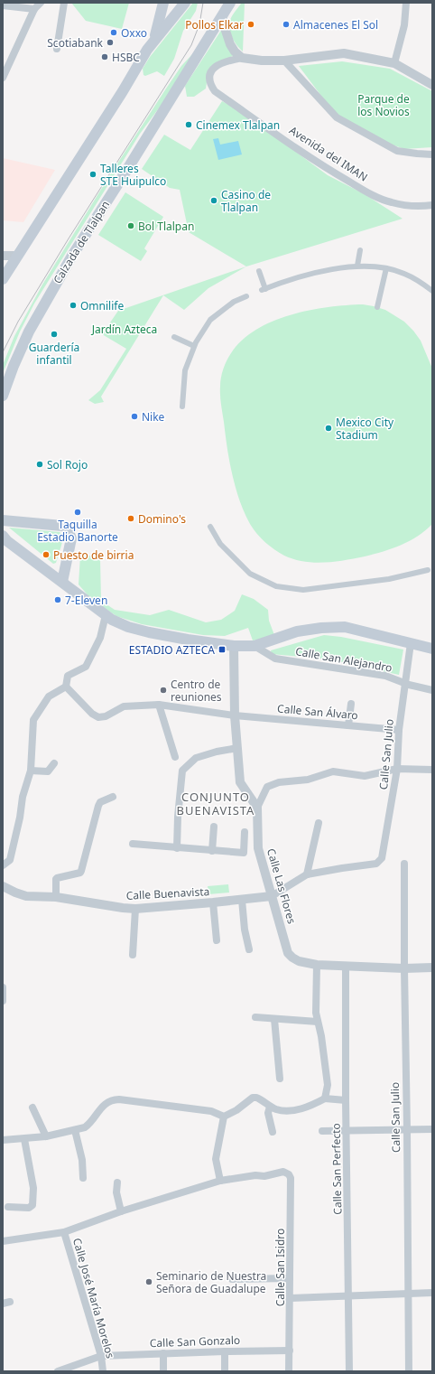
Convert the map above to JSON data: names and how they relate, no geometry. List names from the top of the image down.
{
  "streets": {
    "main road": ["Calzada de Tlalpan"],
    "street": [
      "Avenida del IMAN",
      "Calle San Alejandro",
      "Calle San Álvaro",
      "Calle San Julio",
      "Calle Las Flores",
      "Calle Buenavista",
      "Calle San Perfecto",
      "Calle San Isidro",
      "Calle José María Morelos",
      "Calle San Gonzalo"
    ]
  },
  "crossings": [
    ["Calle San Alejandro", "Calle San Julio"],
    ["Calle San Álvaro", "Calle San Julio"],
    ["Calle San Julio", "Calle Las Flores"],
    ["Calle Las Flores", "Calle Buenavista"],
    ["Calle Las Flores", "Calle San Perfecto"],
    ["Calle San Isidro", "Calle San Gonzalo"],
    ["Calle José María Morelos", "Calle San Gonzalo"]
  ],
  "districts": ["CONJUNTO BUENAVISTA"],
  "parks": ["Parque de los Novios", "Jardín Azteca"],
  "places": {
    "other": [
      "Pollos Elkar",
      "Almacenes El Sol",
      "Oxxo",
      "Scotiabank",
      "HSBC",
      "Cinemex Tlalpan",
      "Talleres STE Huipulco",
      "Casino de Tlalpan",
      "Bol Tlalpan",
      "Omnilife",
      "Guardería infantil",
      "Nike",
      "Mexico City Stadium",
      "Sol Rojo",
      "Taquilla Estadio Banorte",
      "Domino's",
      "Puesto de birria",
      "7-Eleven",
      "Centro de reuniones",
      "Seminario de Nuestra Señora de Guadalupe"
    ],
    "transit": ["ESTADIO AZTECA"]
  }
}
